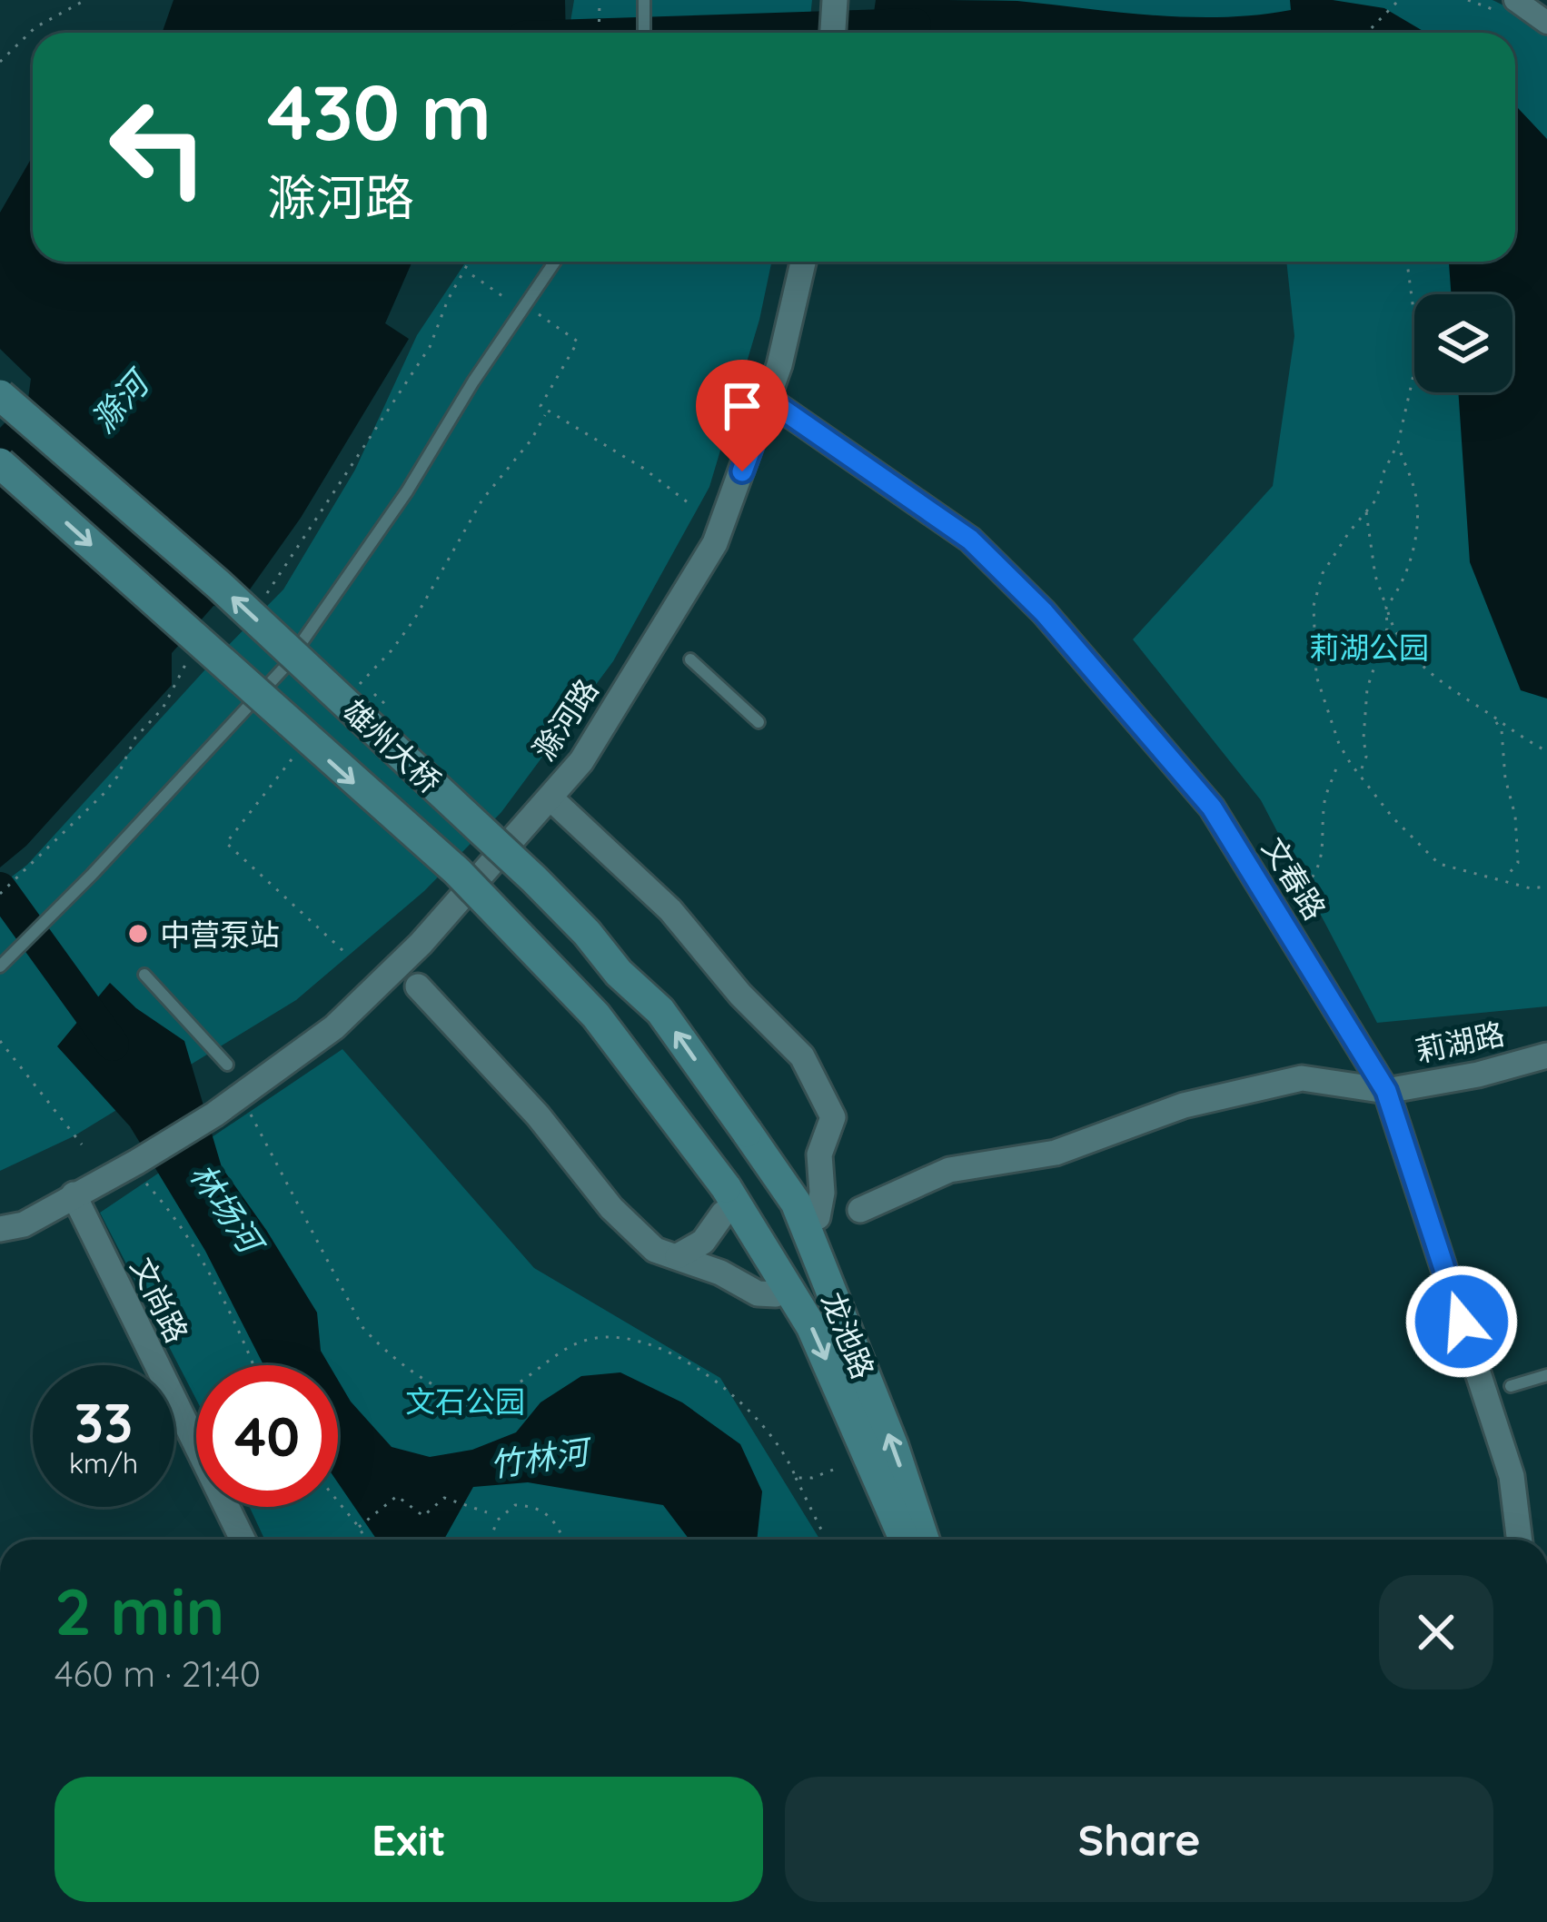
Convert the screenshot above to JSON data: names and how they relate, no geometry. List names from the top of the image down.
{
  "streets": {
    "main road": ["雄州大桥", "龙池路"],
    "street": [
      "滁河路",
      "文春路",
      "莉湖路",
      "文尚路"
    ]
  },
  "crossings": [
    ["滁河路", "文春路"],
    ["雄州大桥", "龙池路"],
    ["文春路", "莉湖路"]
  ],
  "water": ["滁河", "林场河", "竹林河"],
  "parks": ["莉湖公园", "文石公园"],
  "places": ["中营泵站"],
  "page": {
    "turn": ["430 m", "滁河路"],
    "speed": "33 km/h",
    "limit": "40",
    "heading": ["2 min", "460 m · 21:40"],
    "buttons": ["Exit", "Share"]
  }
}
